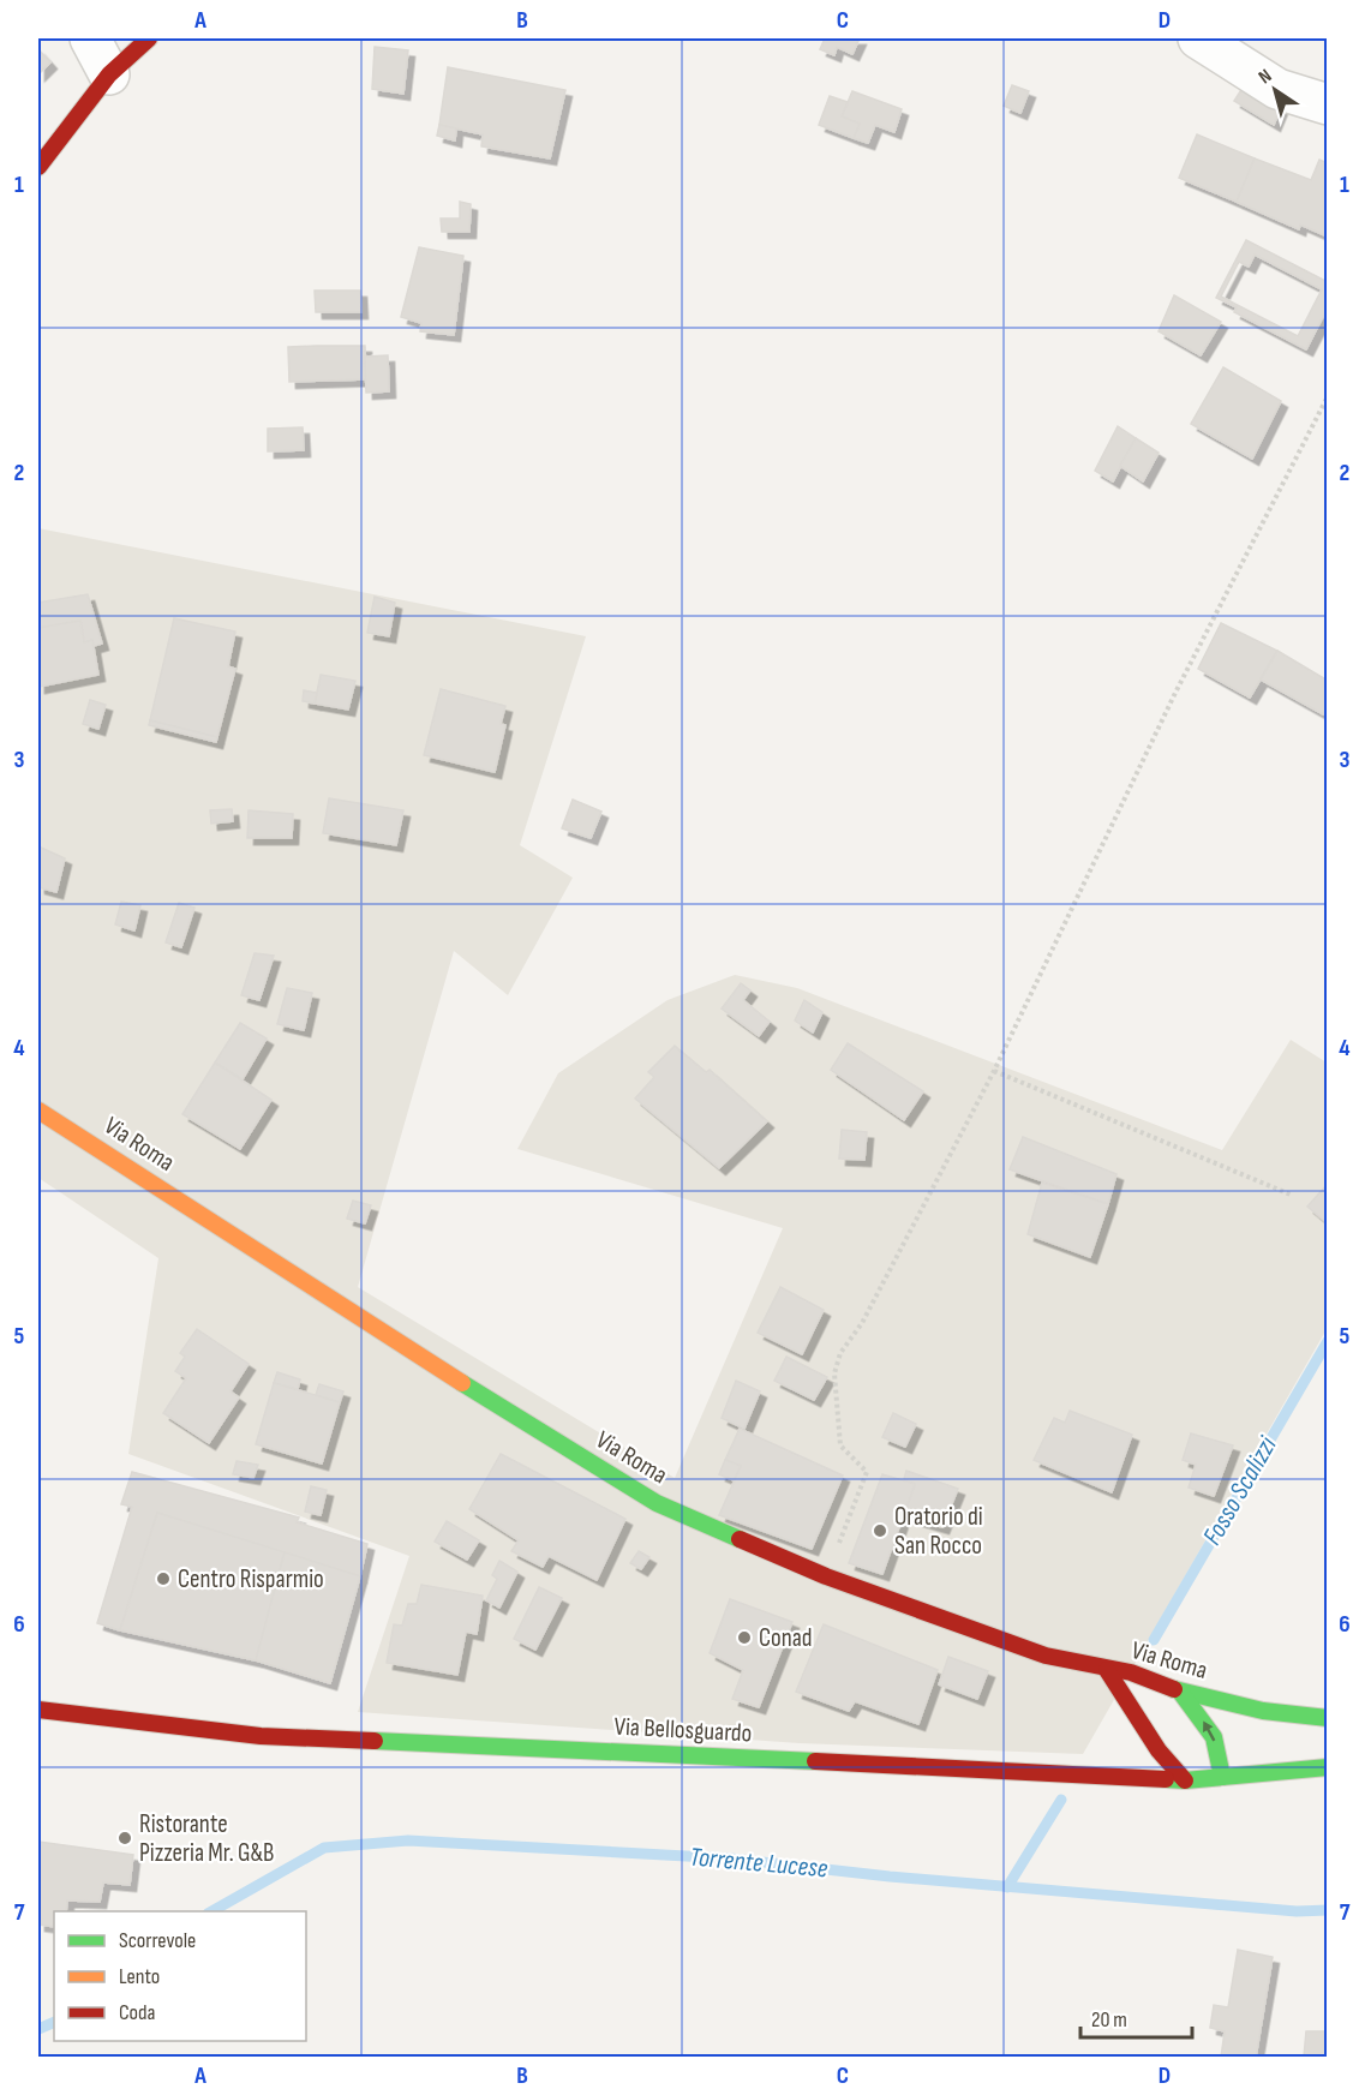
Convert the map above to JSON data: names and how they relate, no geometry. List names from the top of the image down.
{
  "streets": {
    "street": ["Via Roma", "Via Bellosguardo"]
  },
  "crossings": [
    ["Via Roma", "Via Bellosguardo"]
  ],
  "water": ["Fosso Scalizzi", "Torrente Lucese"],
  "places": [
    "Oratorio di San Rocco",
    "Centro Risparmio",
    "Conad",
    "Ristorante Pizzeria Mr. G&B"
  ],
  "legend": ["Scorrevole", "Lento", "Coda"],
  "scale_bar": "20 m",
  "north": "top left",
  "grid": {
    "columns": [
      "A",
      "B",
      "C",
      "D"
    ],
    "rows": [
      "1",
      "2",
      "3",
      "4",
      "5",
      "6",
      "7"
    ]
  }
}
